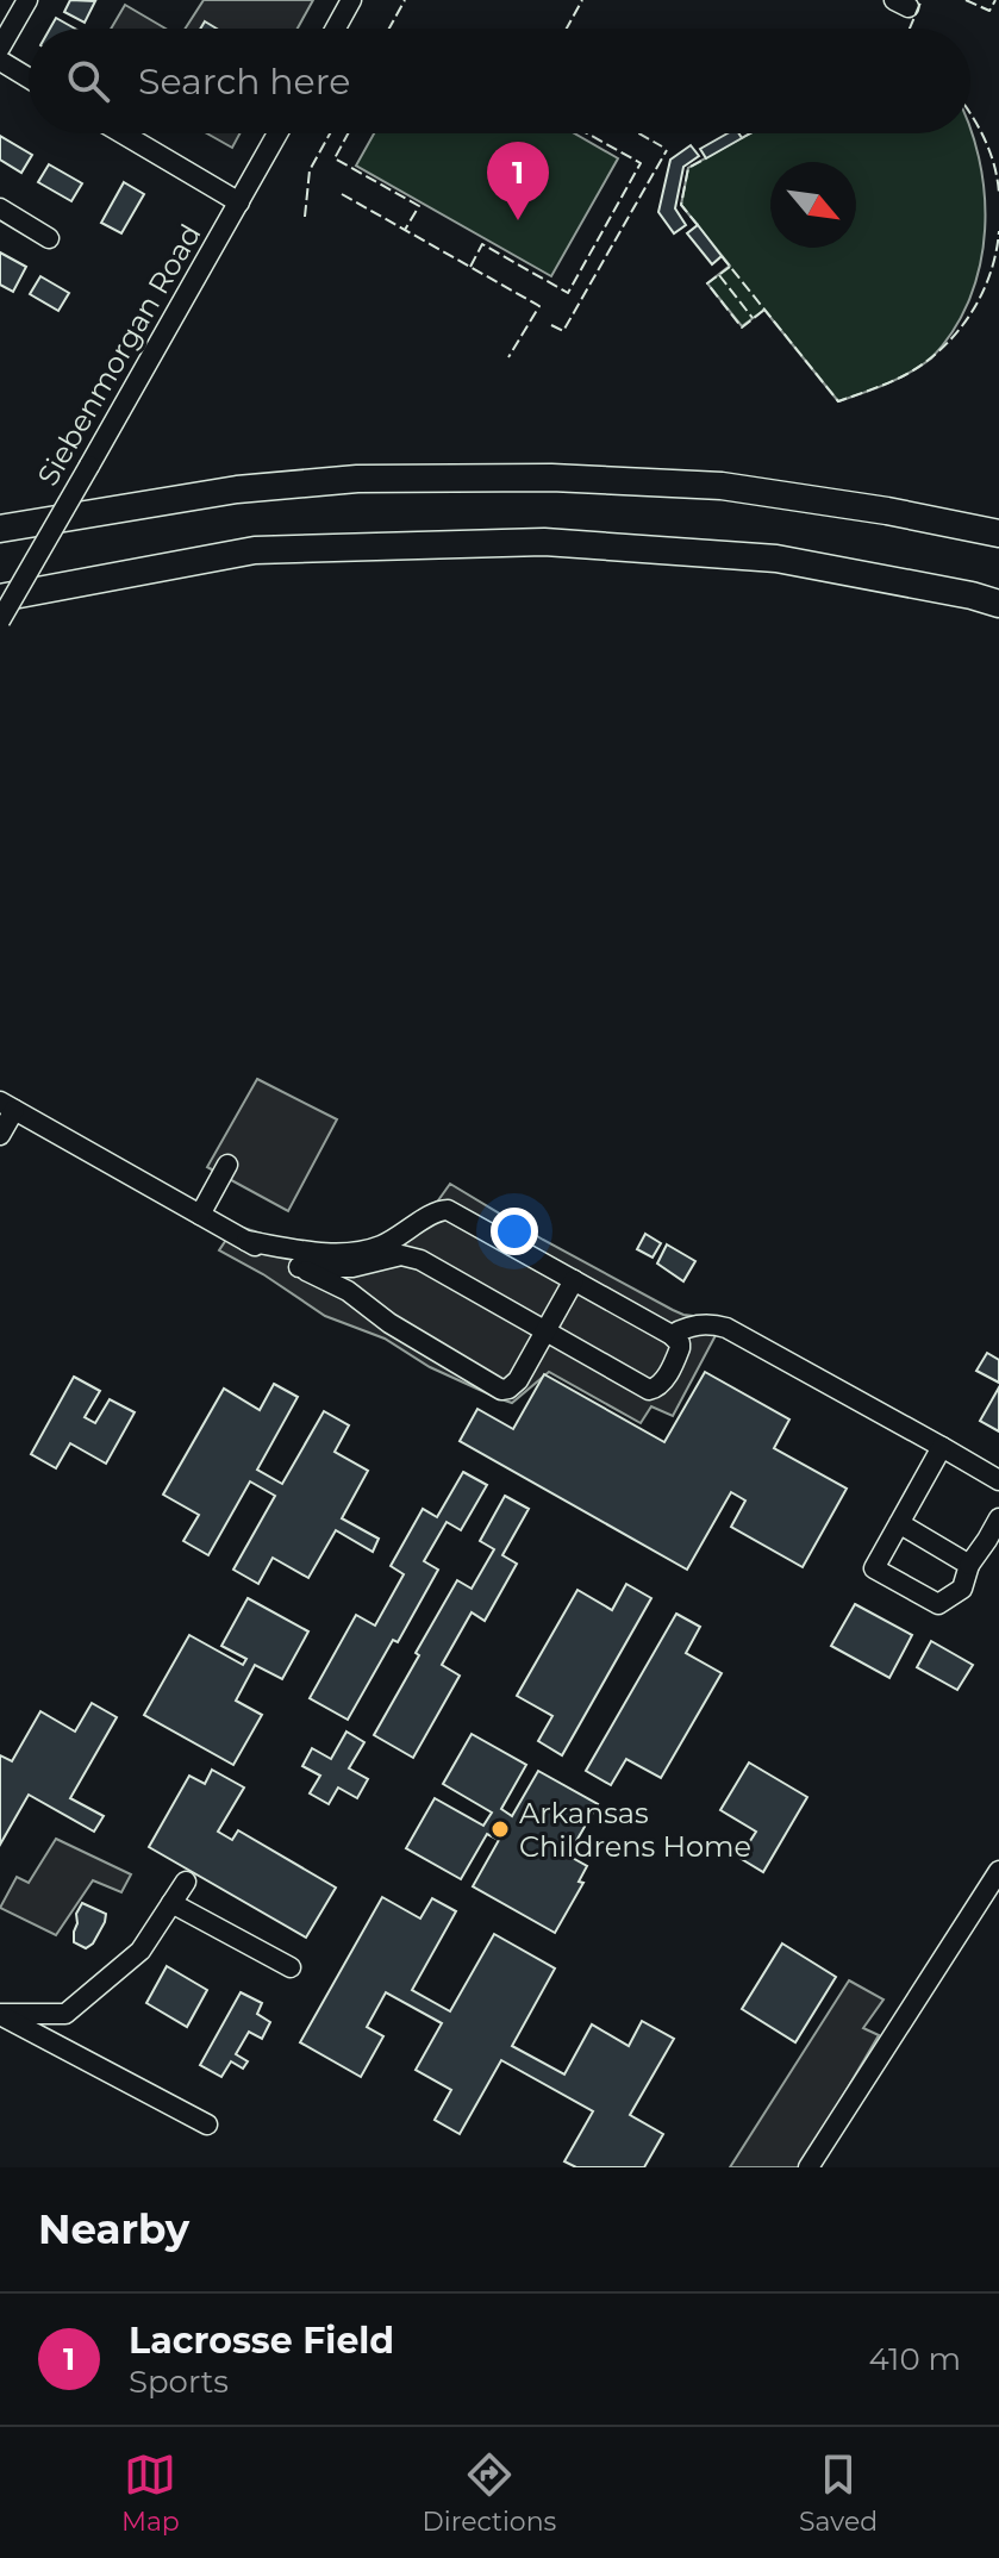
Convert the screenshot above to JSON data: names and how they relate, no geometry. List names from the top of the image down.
{
  "streets": {
    "street": ["Siebenmorgan Road"]
  },
  "places": ["Arkansas Childrens Home"],
  "north": "bottom right",
  "page": {
    "search": "Search here",
    "pins": "1",
    "heading": "Nearby",
    "list": [
      {
        "mark": "1",
        "name": "Lacrosse Field",
        "note": "Sports",
        "value": "410 m"
      }
    ],
    "nav": ["Map", "Directions", "Saved"]
  }
}
